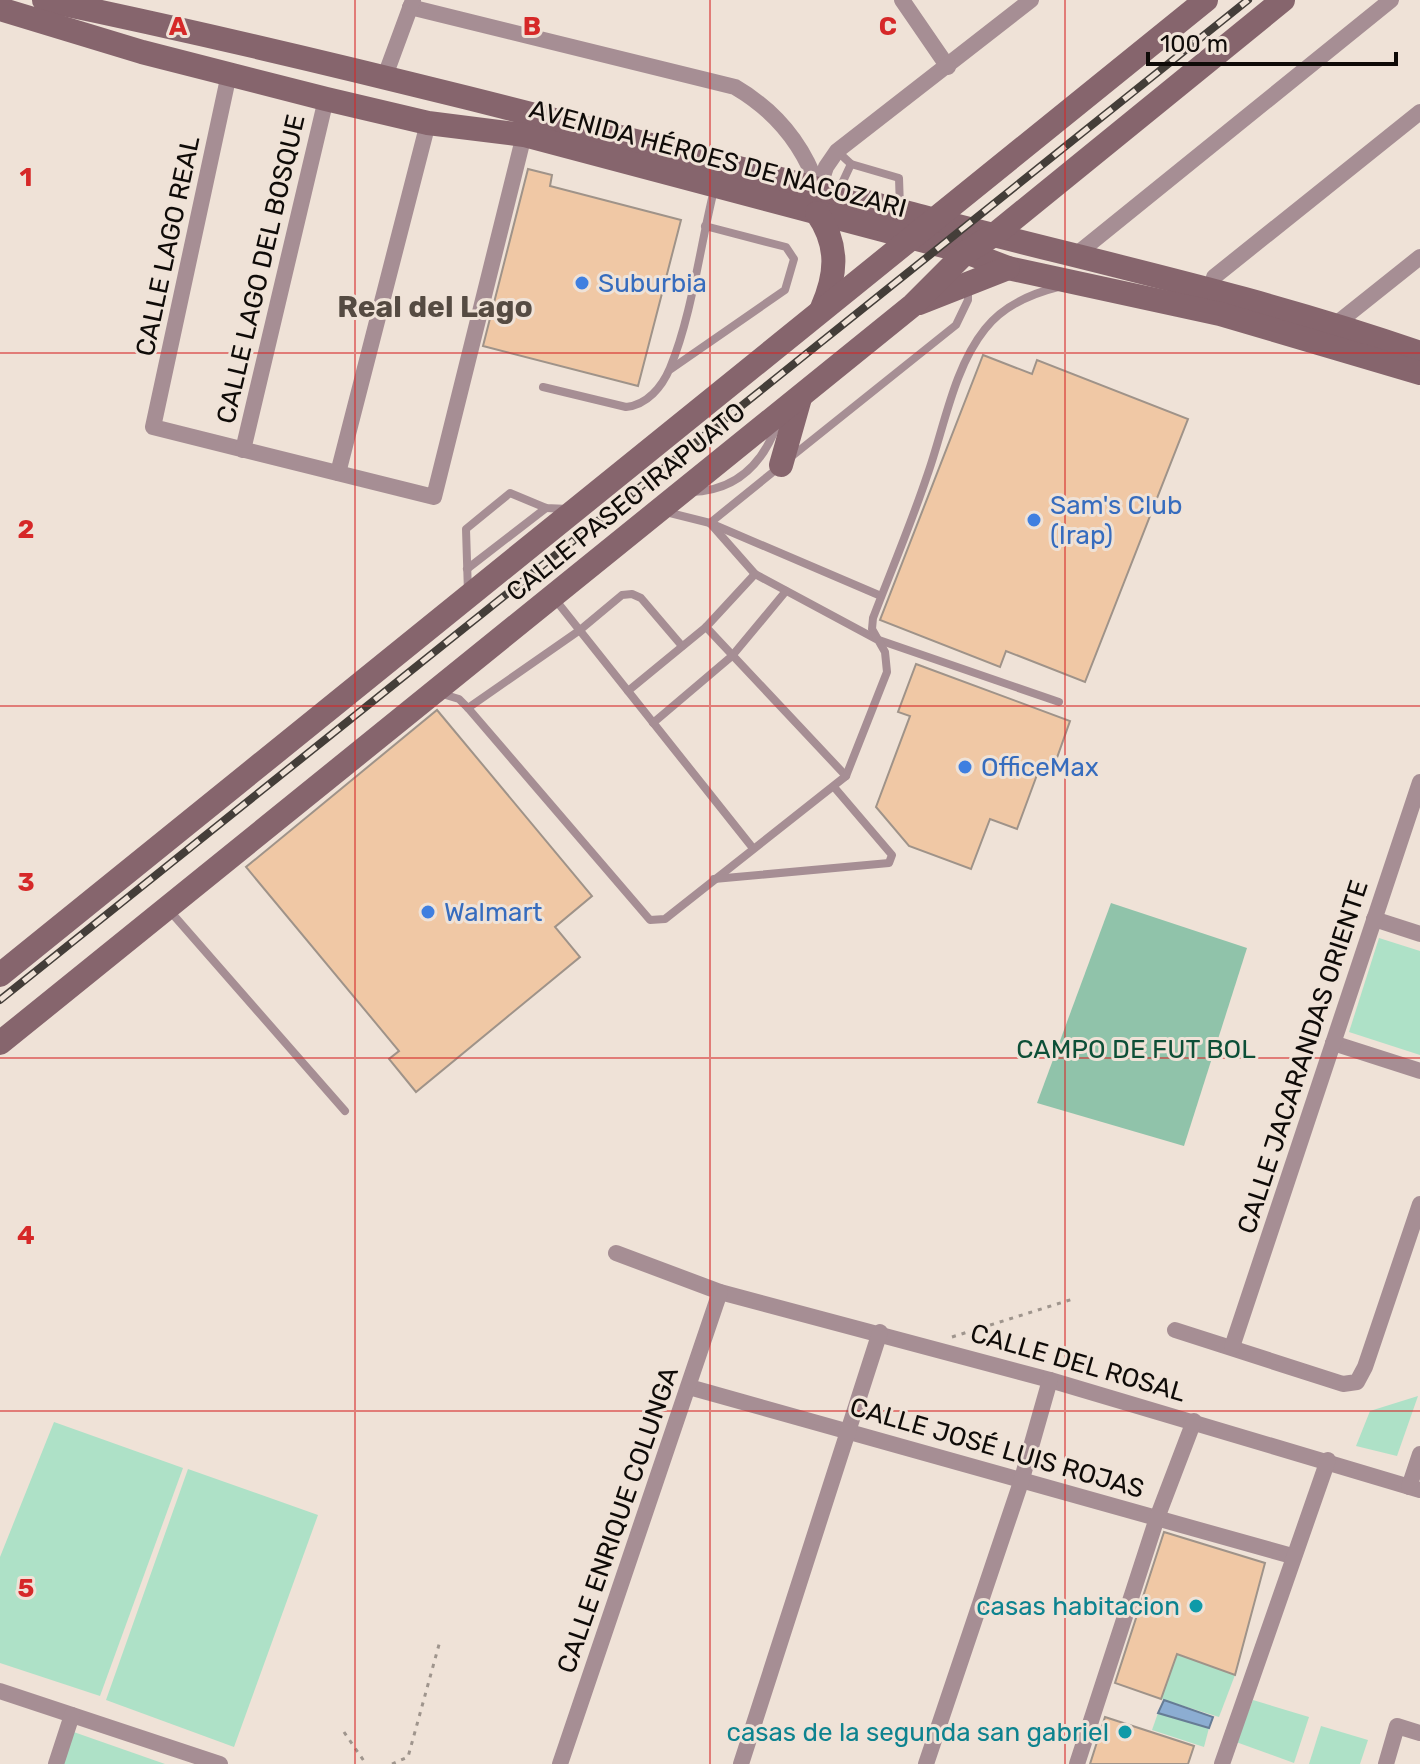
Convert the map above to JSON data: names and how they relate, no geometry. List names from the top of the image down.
{
  "streets": {
    "main road": ["AVENIDA HÉROES DE NACOZARI", "CALLE PASEO IRAPUATO"],
    "street": [
      "CALLE LAGO REAL",
      "CALLE LAGO DEL BOSQUE",
      "CALLE JACARANDAS ORIENTE",
      "CALLE DEL ROSAL",
      "CALLE JOSÉ LUIS ROJAS",
      "CALLE ENRIQUE COLUNGA"
    ]
  },
  "crossings": [
    ["AVENIDA HÉROES DE NACOZARI", "CALLE LAGO REAL"],
    ["AVENIDA HÉROES DE NACOZARI", "CALLE LAGO DEL BOSQUE"],
    ["AVENIDA HÉROES DE NACOZARI", "CALLE PASEO IRAPUATO"],
    ["CALLE LAGO REAL", "CALLE LAGO DEL BOSQUE"],
    ["CALLE DEL ROSAL", "CALLE ENRIQUE COLUNGA"],
    ["CALLE JOSÉ LUIS ROJAS", "CALLE ENRIQUE COLUNGA"]
  ],
  "districts": ["Real del Lago"],
  "parks": ["CAMPO DE FUT BOL"],
  "places": [
    "Suburbia",
    "Sam's Club (Irap)",
    "OfficeMax",
    "Walmart",
    "casas habitacion",
    "casas de la segunda san gabriel"
  ],
  "scale_bar": "100 m",
  "grid": {
    "columns": ["A", "B", "C"],
    "rows": [
      "1",
      "2",
      "3",
      "4",
      "5"
    ]
  }
}
